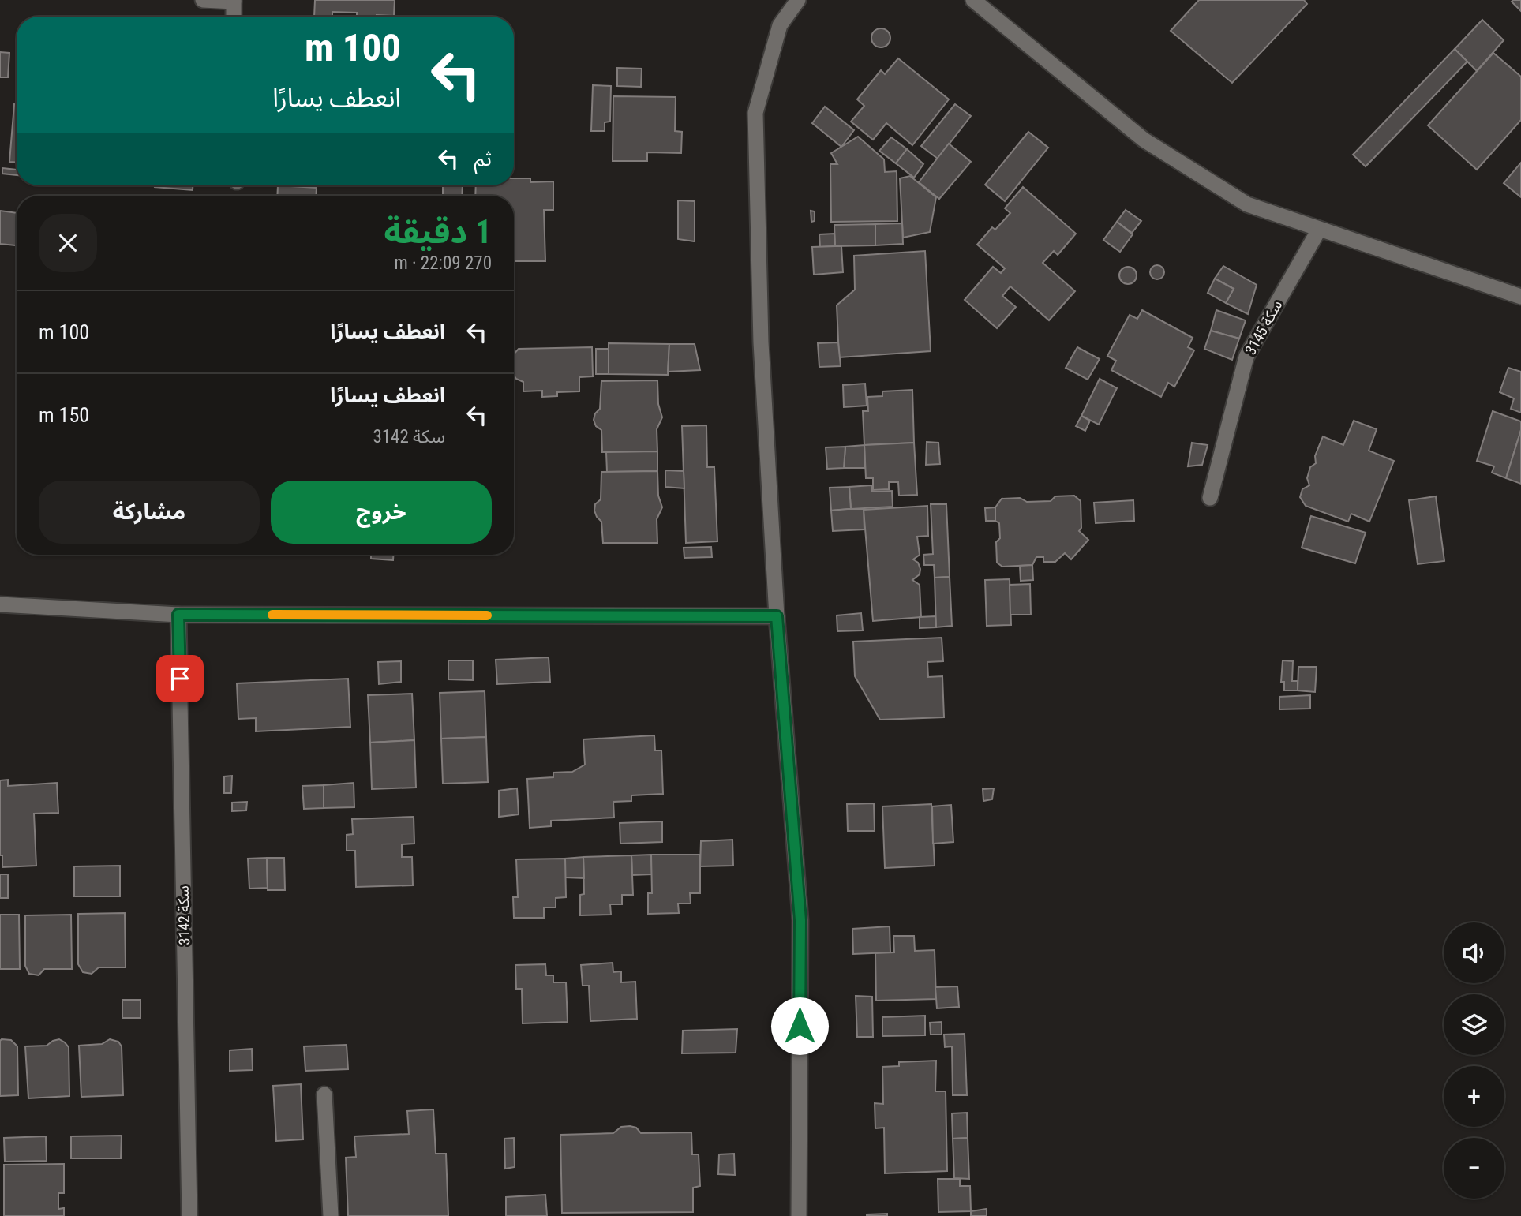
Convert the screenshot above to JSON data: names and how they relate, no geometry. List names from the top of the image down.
{
  "streets": {
    "street": ["سكة 3145", "سكة 3142"]
  },
  "page": {
    "turn": ["100 m", "انعطف يسارًا"],
    "then": "ثم",
    "heading": ["1 دقيقة", "270 m · 22:09"],
    "list": [
      {
        "name": "انعطف يسارًا",
        "value": "100 m"
      },
      {
        "name": "انعطف يسارًا",
        "note": "سكة 3142",
        "value": "150 m"
      }
    ],
    "buttons": ["خروج", "مشاركة"],
    "map_buttons": ["+", "−"]
  }
}
